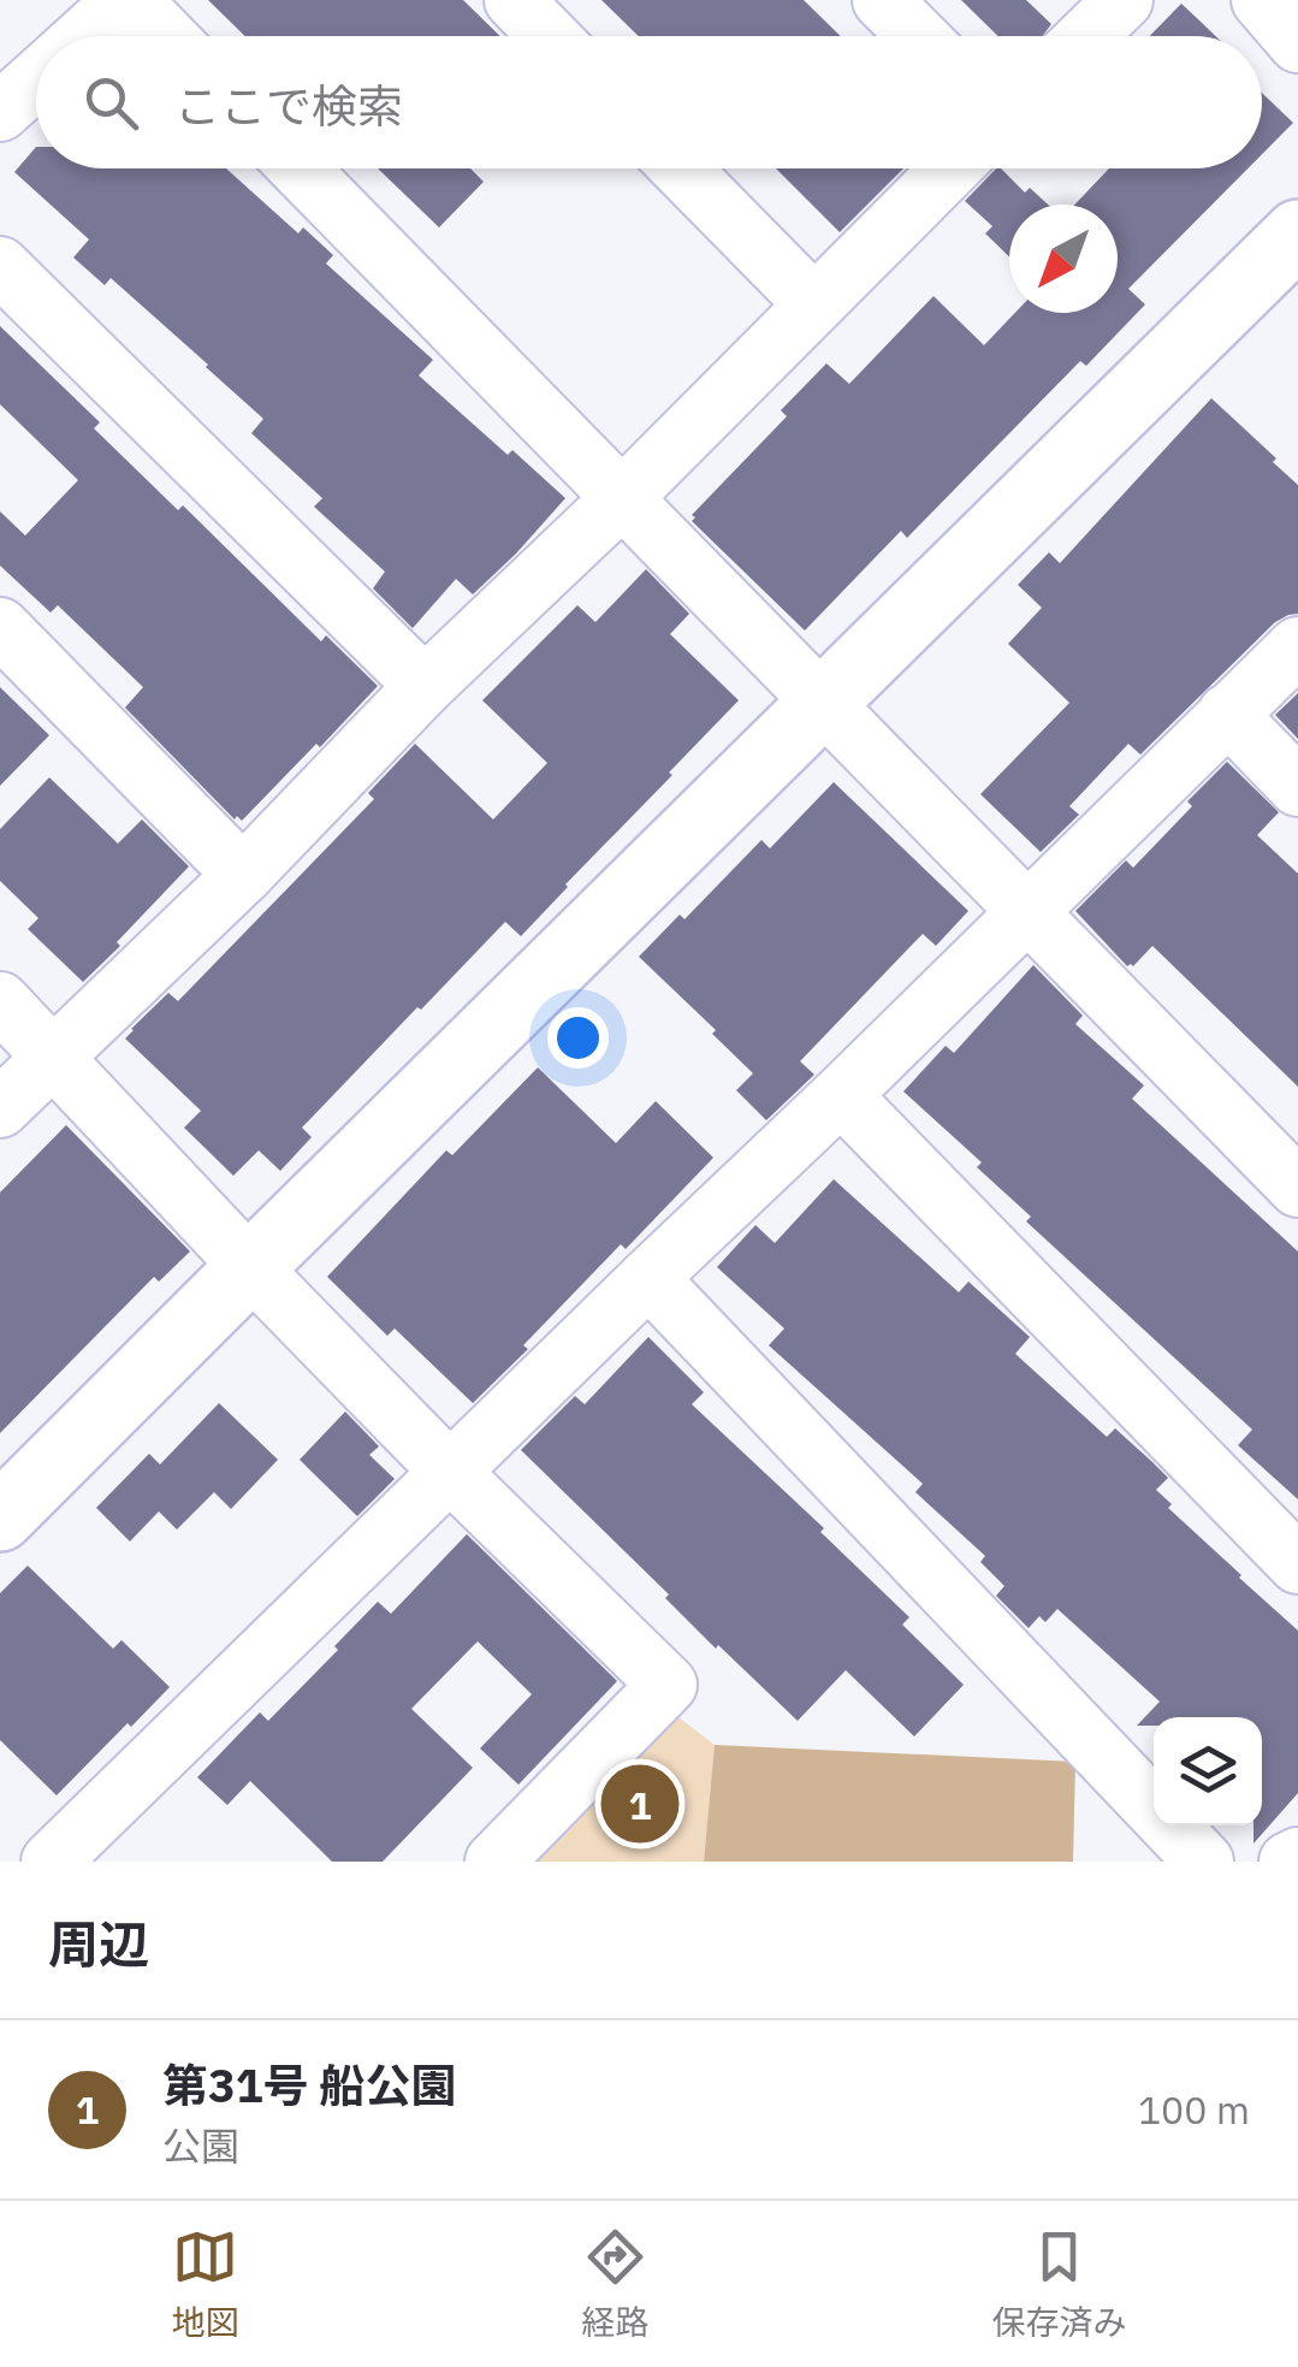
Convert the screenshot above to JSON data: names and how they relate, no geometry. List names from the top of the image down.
{
  "north": "bottom left",
  "page": {
    "search": "ここで検索",
    "pins": "1",
    "heading": "周辺",
    "list": [
      {
        "mark": "1",
        "name": "第31号 船公園",
        "note": "公園",
        "value": "100 m"
      }
    ],
    "nav": ["地図", "経路", "保存済み"]
  }
}
